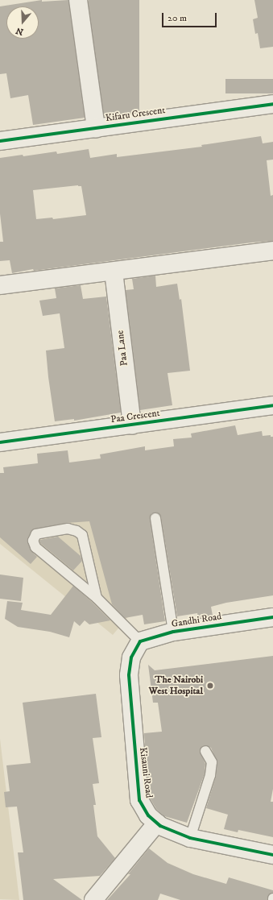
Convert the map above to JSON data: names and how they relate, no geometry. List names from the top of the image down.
{
  "streets": {
    "street": [
      "Kifaru Crescent",
      "Paa Lane",
      "Paa Crescent",
      "Gandhi Road",
      "Kisauni Road"
    ]
  },
  "crossings": [
    ["Paa Lane", "Paa Crescent"],
    ["Gandhi Road", "Kisauni Road"]
  ],
  "places": ["The Nairobi West Hospital"],
  "scale_bar": "20 m",
  "north": "bottom"
}
